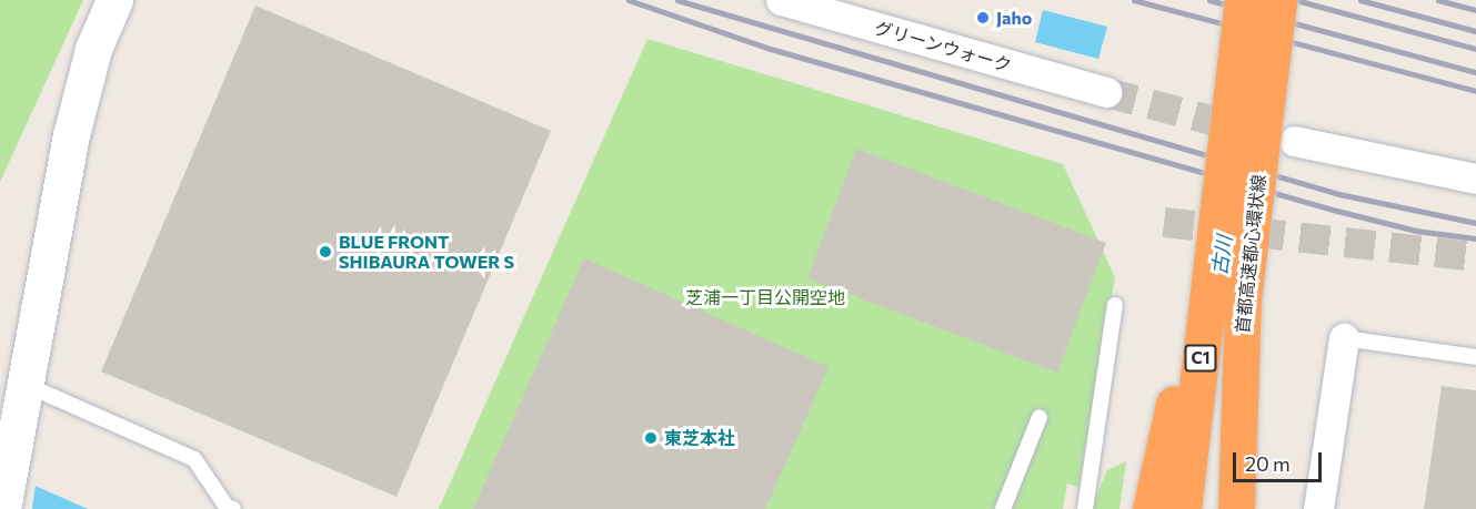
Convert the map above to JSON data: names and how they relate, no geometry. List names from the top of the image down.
{
  "streets": {
    "highway": ["首都高速都心環状線", "C1"],
    "street": ["グリーンウォーク"]
  },
  "water": ["古川"],
  "parks": ["芝浦一丁目公開空地"],
  "places": ["Jaho", "BLUE FRONT SHIBAURA TOWER S", "東芝本社"],
  "scale_bar": "20 m"
}
